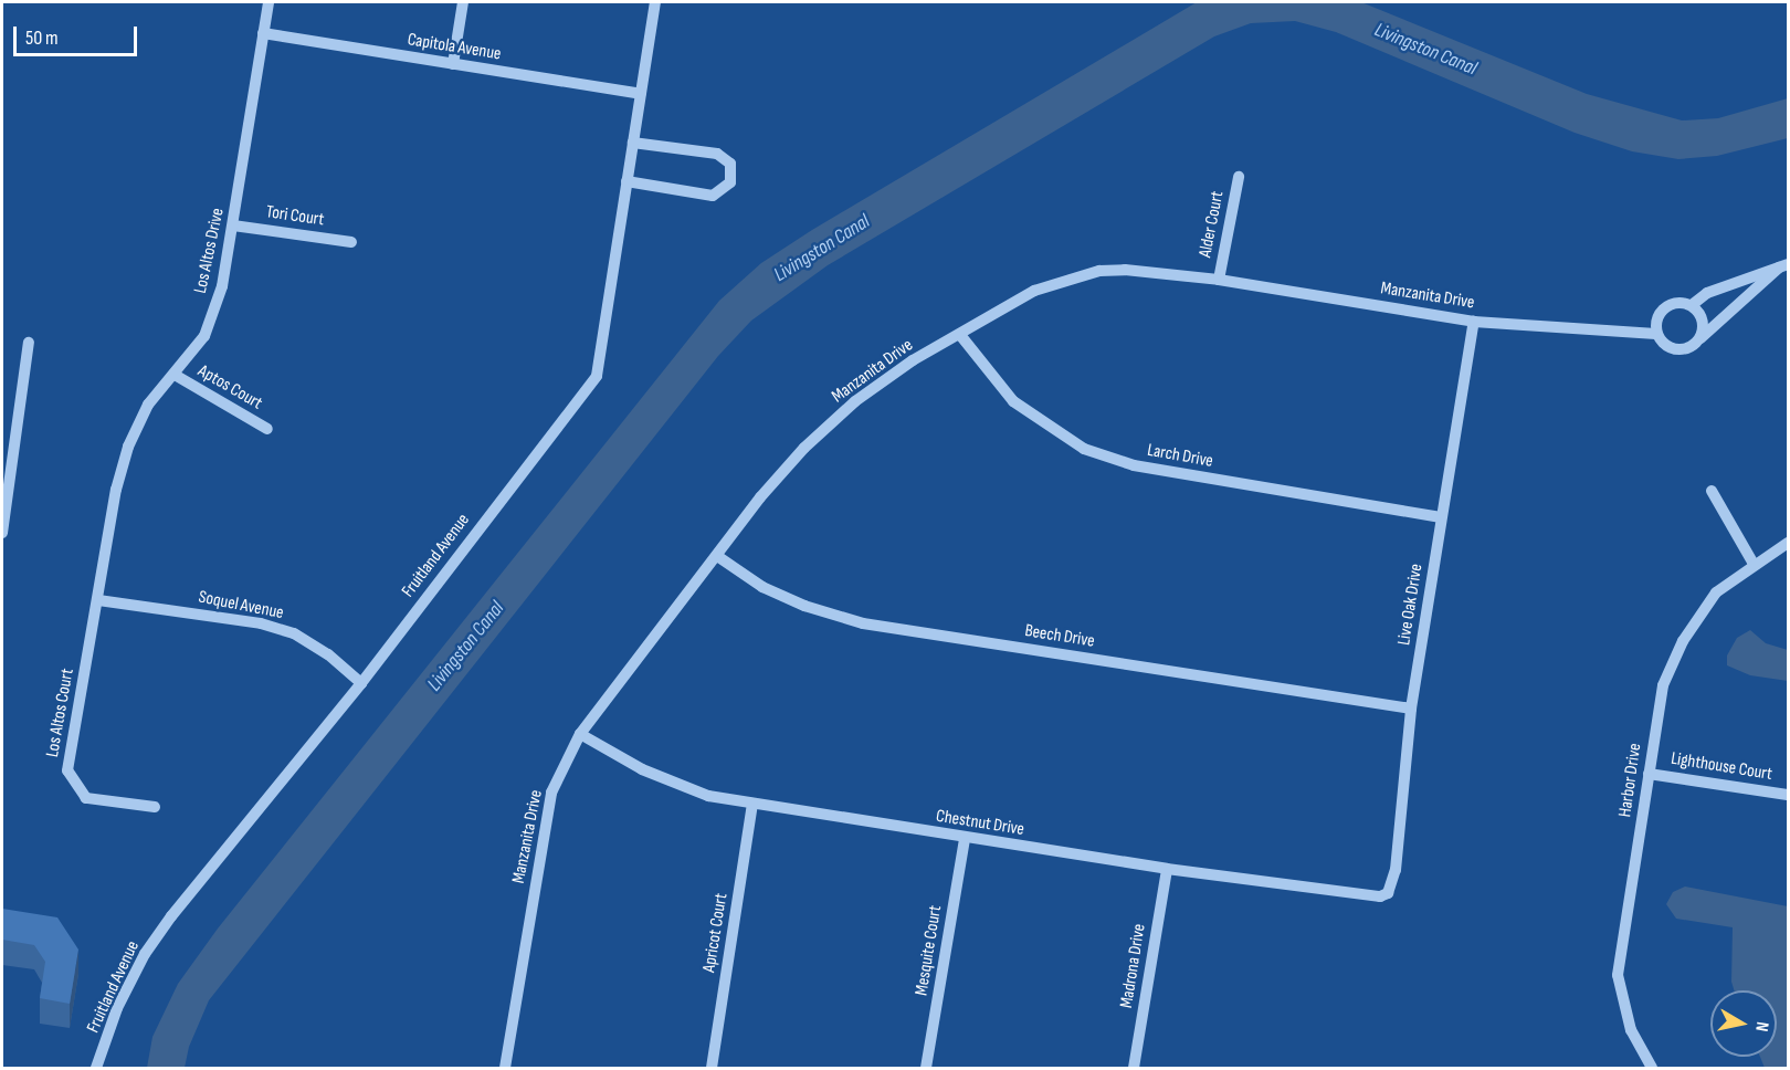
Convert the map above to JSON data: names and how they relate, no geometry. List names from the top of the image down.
{
  "streets": {
    "street": [
      "Capitola Avenue",
      "Tori Court",
      "Alder Court",
      "Los Altos Drive",
      "Manzanita Drive",
      "Aptos Court",
      "Larch Drive",
      "Fruitland Avenue",
      "Live Oak Drive",
      "Soquel Avenue",
      "Beech Drive",
      "Los Altos Court",
      "Lighthouse Court",
      "Harbor Drive",
      "Chestnut Drive",
      "Apricot Court",
      "Mesquite Court",
      "Madrona Drive"
    ]
  },
  "crossings": [
    ["Capitola Avenue", "Los Altos Drive"],
    ["Capitola Avenue", "Fruitland Avenue"],
    ["Tori Court", "Los Altos Drive"],
    ["Alder Court", "Manzanita Drive"],
    ["Los Altos Drive", "Aptos Court"],
    ["Los Altos Drive", "Soquel Avenue"],
    ["Los Altos Drive", "Los Altos Court"],
    ["Manzanita Drive", "Larch Drive"],
    ["Manzanita Drive", "Live Oak Drive"],
    ["Manzanita Drive", "Beech Drive"],
    ["Manzanita Drive", "Chestnut Drive"],
    ["Larch Drive", "Live Oak Drive"],
    ["Fruitland Avenue", "Soquel Avenue"],
    ["Live Oak Drive", "Beech Drive"],
    ["Live Oak Drive", "Chestnut Drive"],
    ["Soquel Avenue", "Los Altos Court"],
    ["Lighthouse Court", "Harbor Drive"],
    ["Chestnut Drive", "Apricot Court"],
    ["Chestnut Drive", "Mesquite Court"],
    ["Chestnut Drive", "Madrona Drive"]
  ],
  "water": ["Livingston Canal"],
  "scale_bar": "50 m",
  "north": "right"
}
